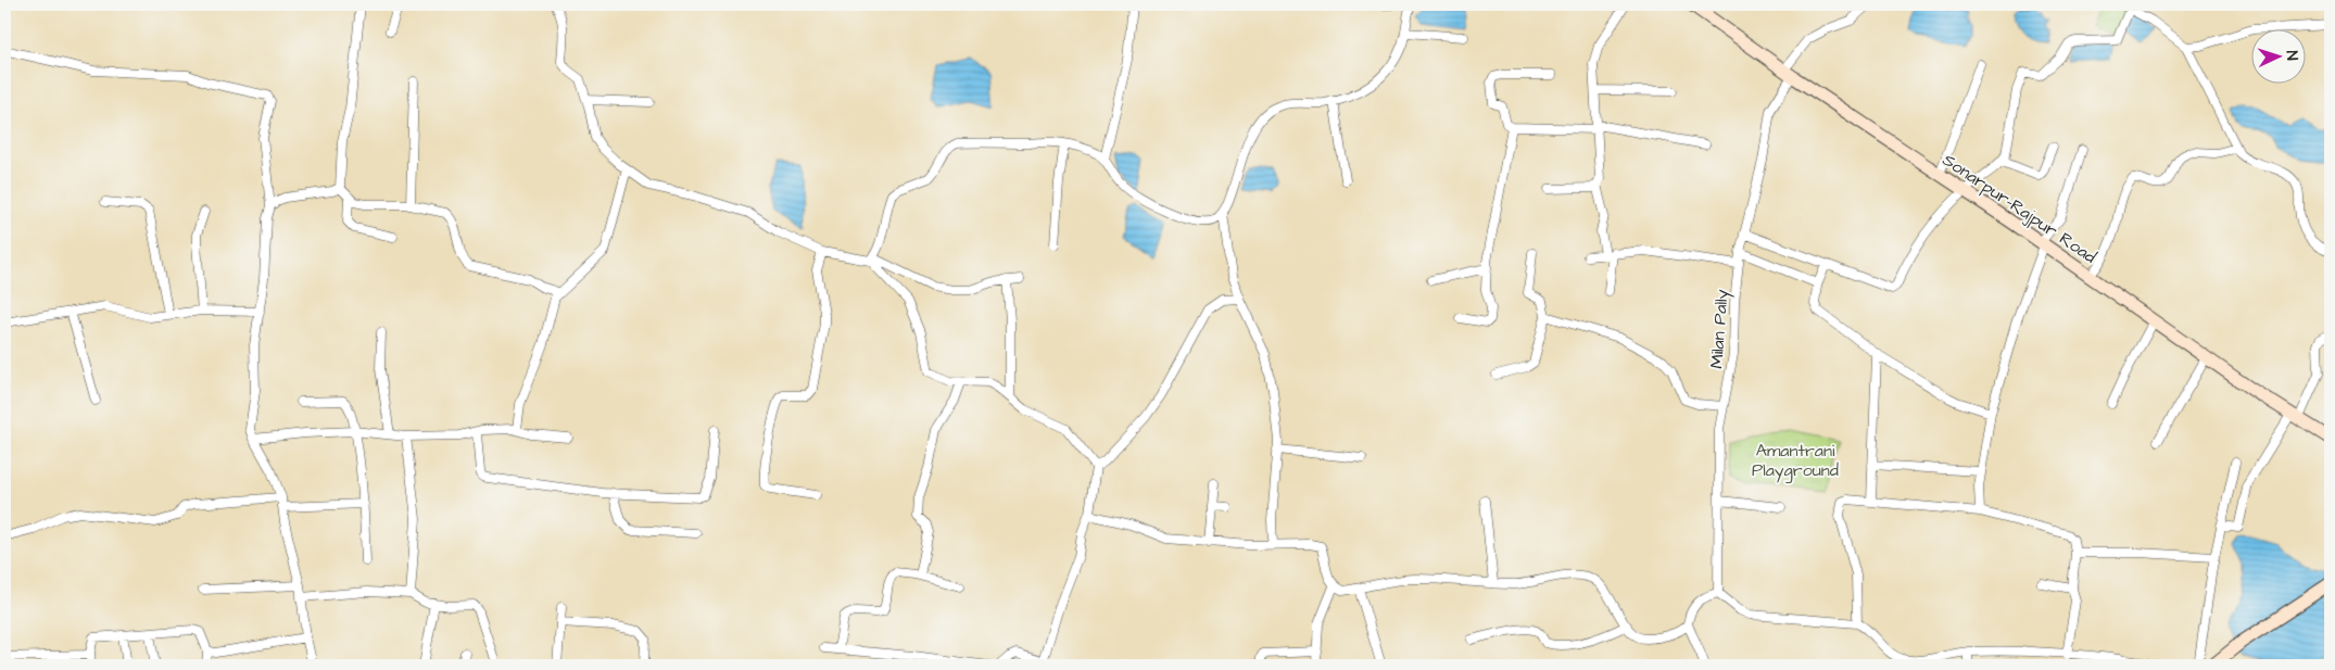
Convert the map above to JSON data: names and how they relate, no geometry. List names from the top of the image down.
{
  "streets": {
    "main road": ["Sonarpur-Rajpur Road"],
    "street": ["Milan Pally"]
  },
  "crossings": [
    ["Sonarpur-Rajpur Road", "Milan Pally"]
  ],
  "parks": ["Amantrani Playground"],
  "north": "right"
}
